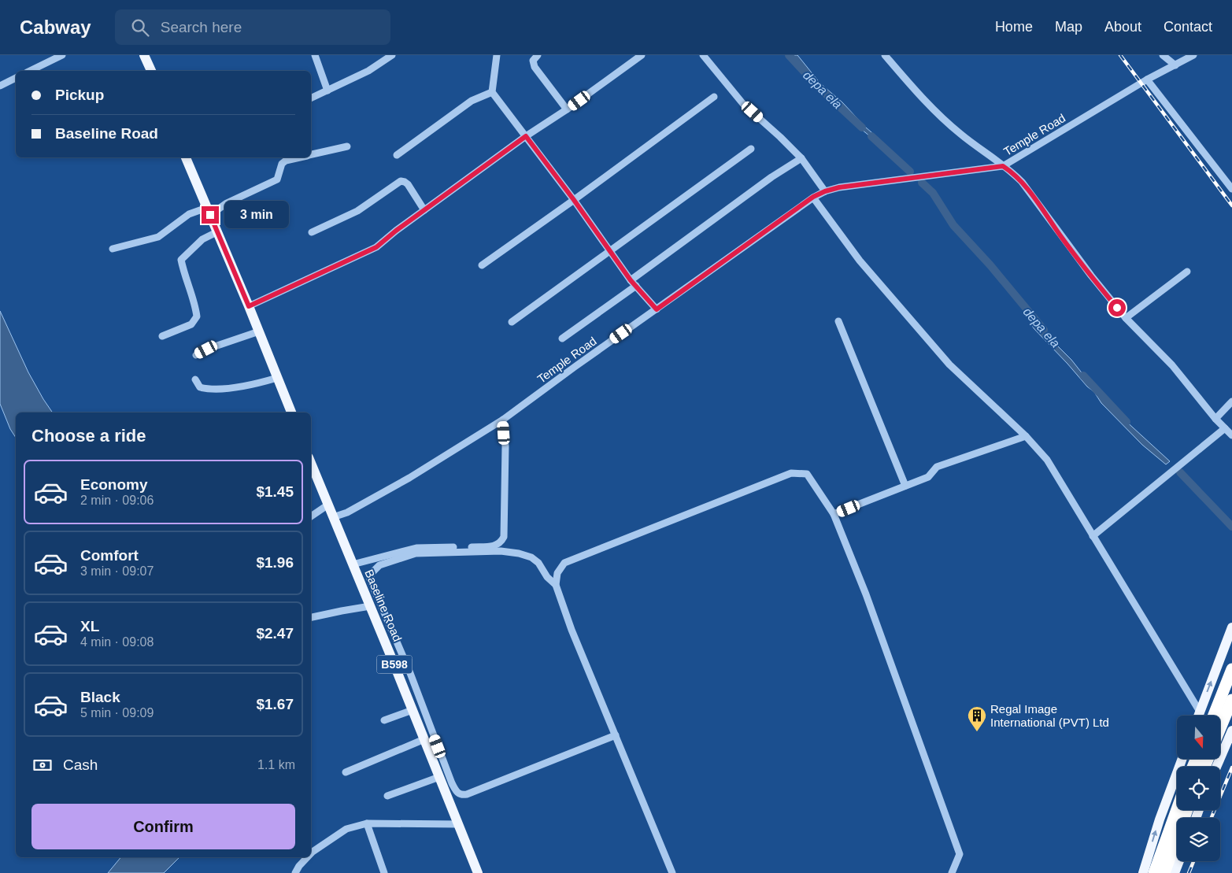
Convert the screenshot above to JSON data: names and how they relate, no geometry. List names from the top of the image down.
{
  "streets": {
    "main road": ["Baseline Road", "B598"],
    "street": ["Temple Road"]
  },
  "crossings": [
    ["Temple Road", "Baseline Road"]
  ],
  "water": ["depa ela"],
  "places": {
    "building": ["Regal Image International (PVT) Ltd"]
  },
  "north": "bottom",
  "page": {
    "header": "Cabway",
    "search": "Search here",
    "nav": [
      "Home",
      "Map",
      "About",
      "Contact"
    ],
    "banner": ["Pickup", "Baseline Road"],
    "bubble": "3 min",
    "heading": "Choose a ride",
    "list": [
      {
        "name": "Economy",
        "note": "2 min · 09:06",
        "value": "$1.45"
      },
      {
        "name": "Comfort",
        "note": "3 min · 09:07",
        "value": "$1.96"
      },
      {
        "name": "XL",
        "note": "4 min · 09:08",
        "value": "$2.47"
      },
      {
        "name": "Black",
        "note": "5 min · 09:09",
        "value": "$1.67"
      }
    ],
    "pay": ["Cash", "1.1 km"],
    "buttons": "Confirm"
  }
}
